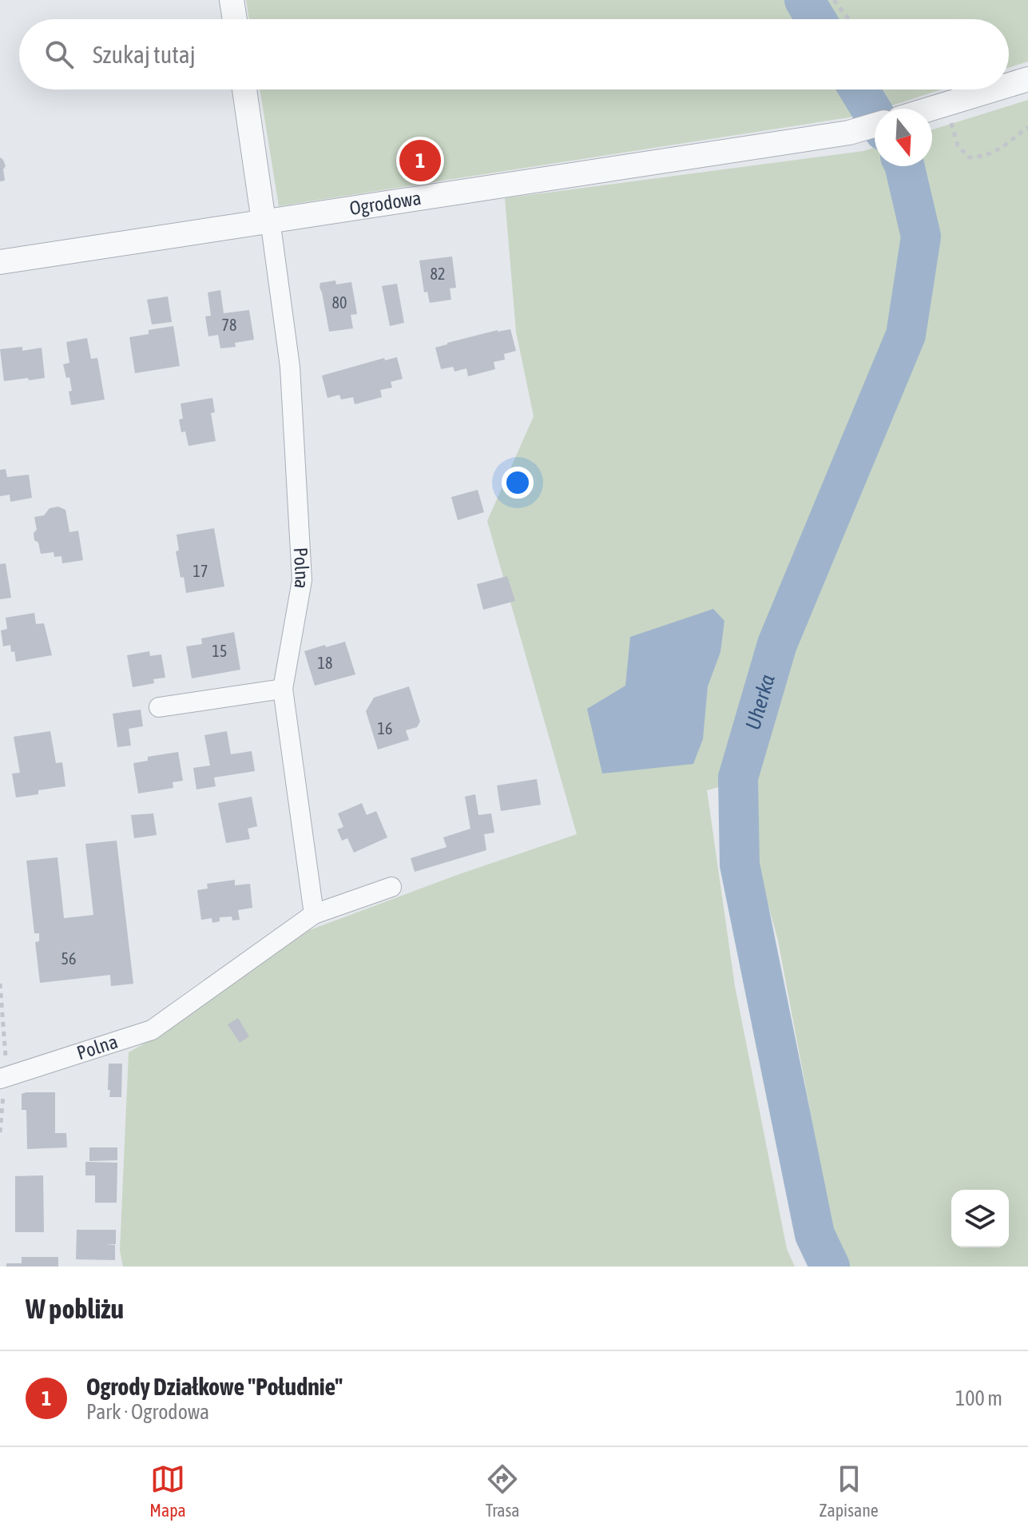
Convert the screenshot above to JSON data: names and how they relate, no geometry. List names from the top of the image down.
{
  "streets": {
    "street": ["Ogrodowa", "Polna"]
  },
  "crossings": [
    ["Ogrodowa", "Polna"]
  ],
  "water": ["Uherka"],
  "house_numbers": [
    "82",
    "80",
    "78",
    "17",
    "15",
    "18",
    "16",
    "56"
  ],
  "north": "bottom",
  "page": {
    "search": "Szukaj tutaj",
    "pins": "1",
    "heading": "W pobliżu",
    "list": [
      {
        "mark": "1",
        "name": "Ogrody Działkowe \"Południe\"",
        "note": "Park · Ogrodowa",
        "value": "100 m"
      }
    ],
    "nav": ["Mapa", "Trasa", "Zapisane"]
  }
}
